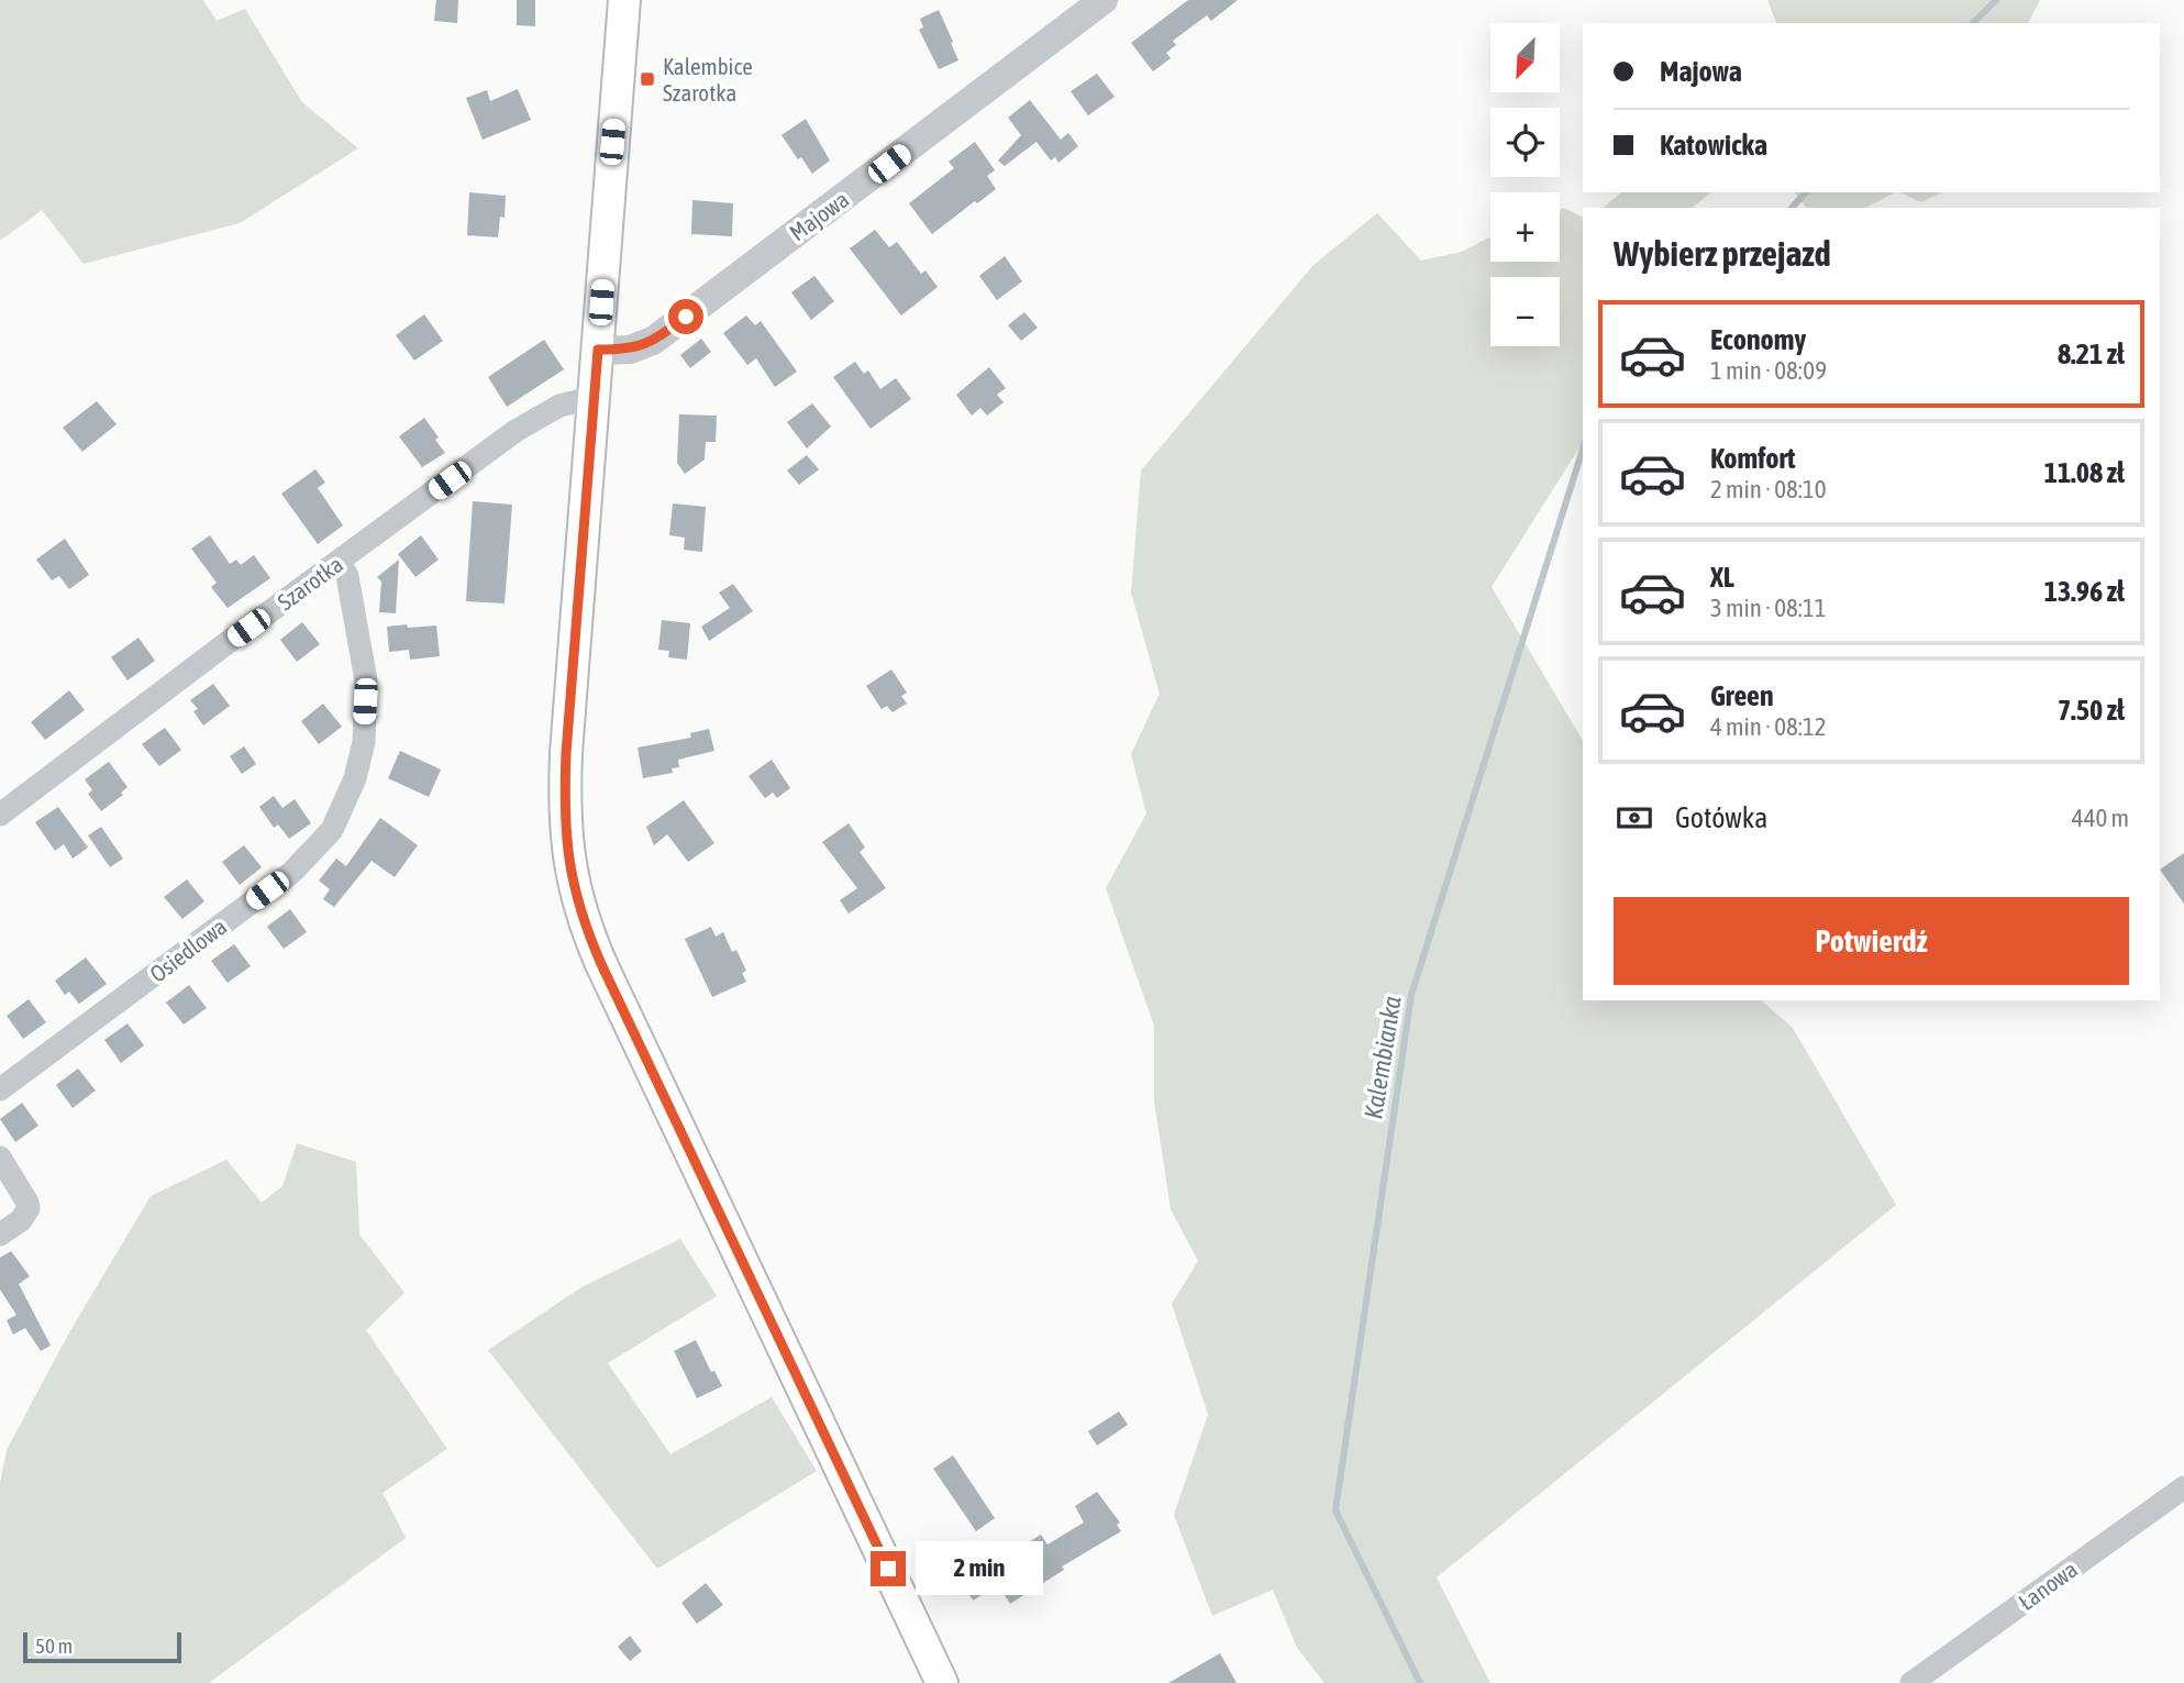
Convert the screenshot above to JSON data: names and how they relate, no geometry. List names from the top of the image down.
{
  "streets": {
    "street": [
      "Majowa",
      "Szarotka",
      "Osiedlowa",
      "Łanowa"
    ]
  },
  "crossings": [
    ["Szarotka", "Osiedlowa"]
  ],
  "water": ["Kalembianka"],
  "places": {
    "transit": ["Kalembice Szarotka"]
  },
  "scale_bar": "50 m",
  "north": "bottom left",
  "page": {
    "map_buttons": ["+", "−"],
    "banner": ["Majowa", "Katowicka"],
    "heading": "Wybierz przejazd",
    "list": [
      {
        "name": "Economy",
        "note": "1 min · 08:09",
        "value": "8.21 zł"
      },
      {
        "name": "Komfort",
        "note": "2 min · 08:10",
        "value": "11.08 zł"
      },
      {
        "name": "XL",
        "note": "3 min · 08:11",
        "value": "13.96 zł"
      },
      {
        "name": "Green",
        "note": "4 min · 08:12",
        "value": "7.50 zł"
      }
    ],
    "pay": ["Gotówka", "440 m"],
    "buttons": "Potwierdź",
    "bubble": "2 min",
    "scale": "50 m"
  }
}
